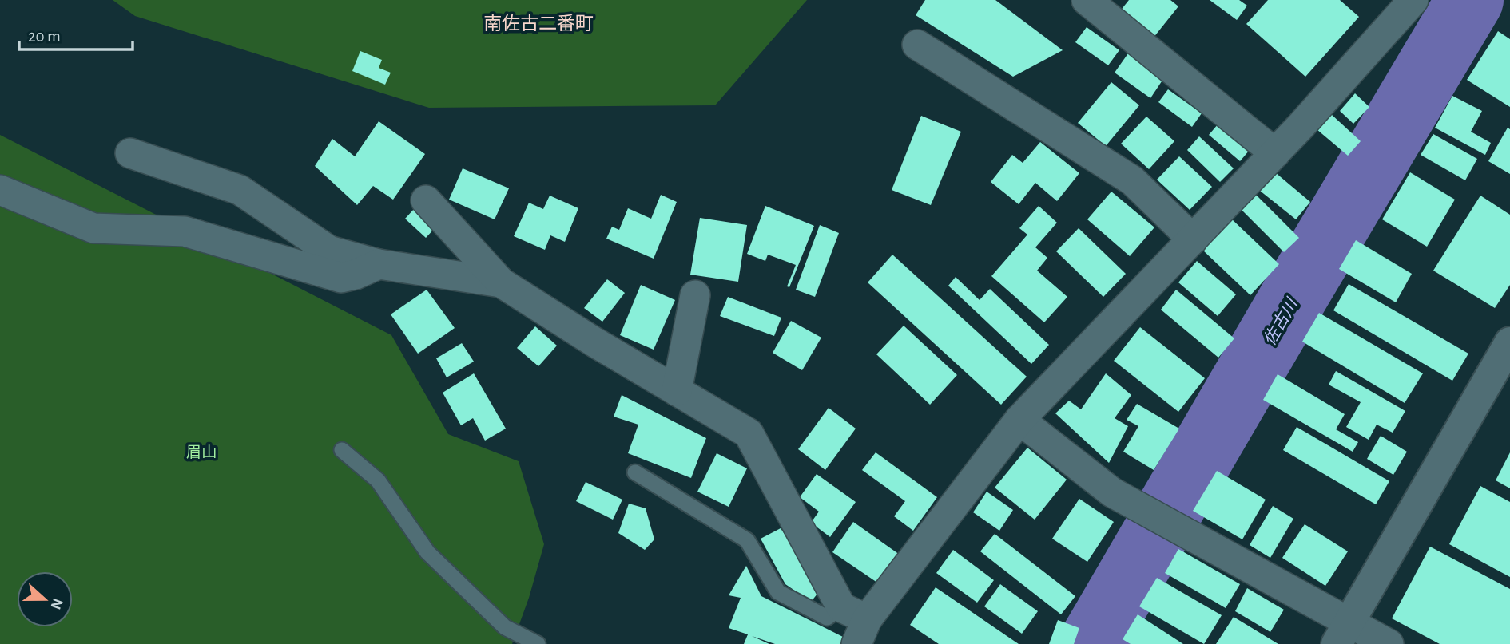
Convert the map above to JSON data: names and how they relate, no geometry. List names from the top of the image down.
{
  "districts": ["南佐古二番町"],
  "water": ["佐古川"],
  "parks": ["眉山"],
  "scale_bar": "20 m",
  "north": "right"
}
